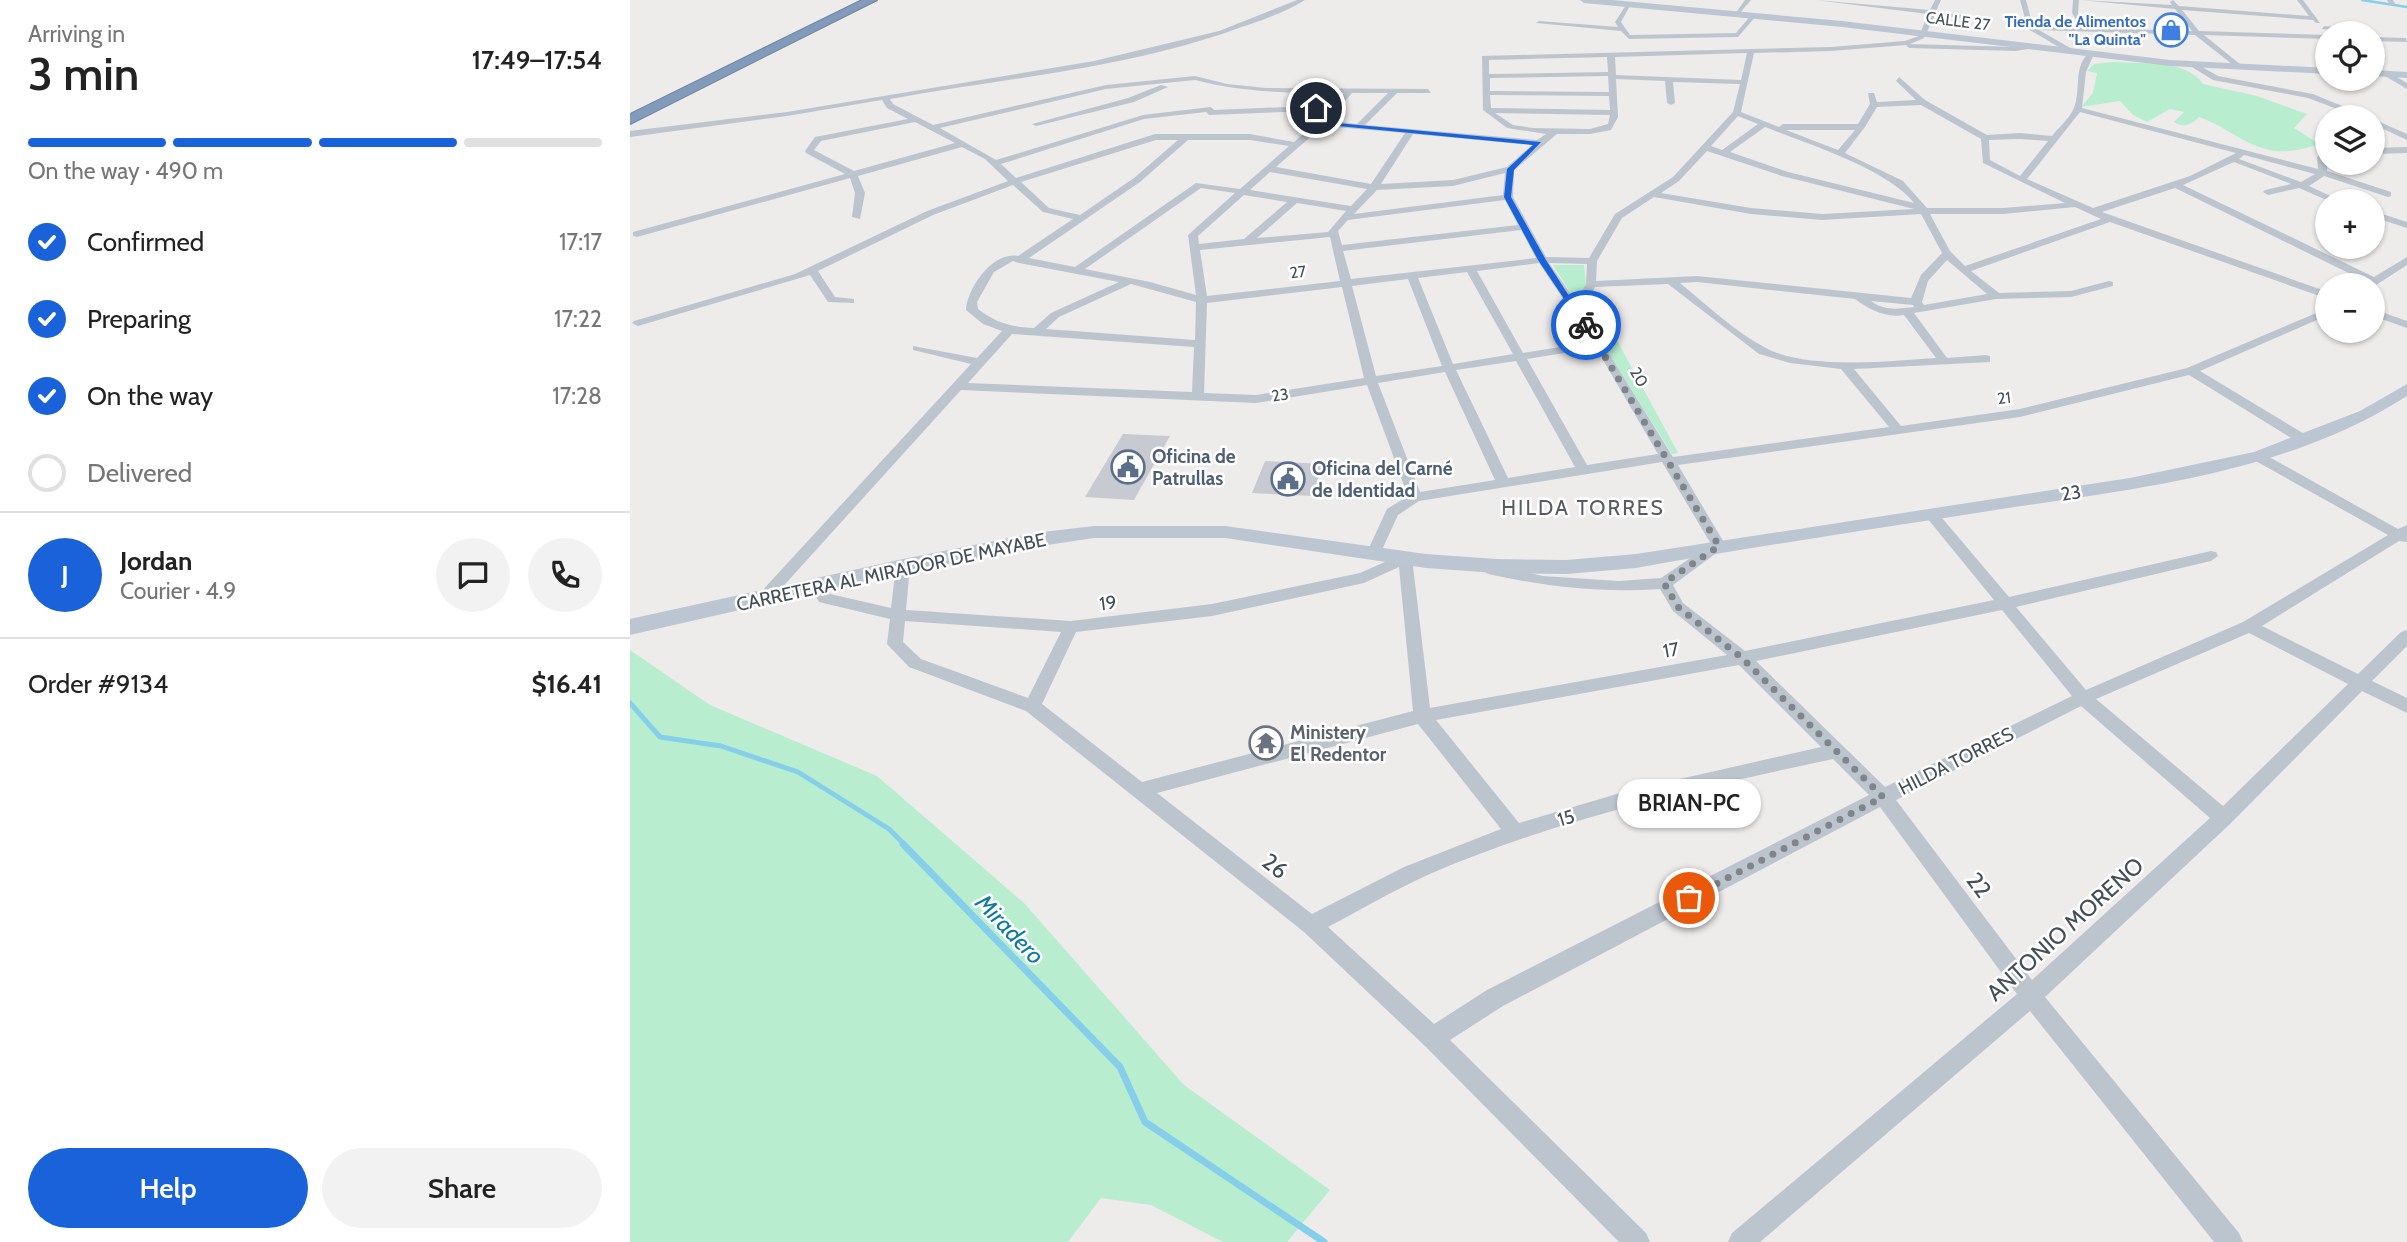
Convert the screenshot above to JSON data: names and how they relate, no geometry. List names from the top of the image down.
{
  "streets": {
    "street": [
      "CALLE 27",
      "27",
      "20",
      "23",
      "21",
      "CARRETERA AL MIRADOR DE MAYABE",
      "19",
      "17",
      "HILDA TORRES",
      "15",
      "26",
      "22",
      "ANTONIO MORENO"
    ]
  },
  "crossings": [
    ["27", "20"],
    ["20", "23"],
    ["20", "21"],
    ["23", "CARRETERA AL MIRADOR DE MAYABE"],
    ["23", "19"],
    ["23", "22"],
    ["21", "CARRETERA AL MIRADOR DE MAYABE"],
    ["CARRETERA AL MIRADOR DE MAYABE", "19"],
    ["CARRETERA AL MIRADOR DE MAYABE", "26"],
    ["19", "26"],
    ["17", "26"],
    ["17", "22"],
    ["HILDA TORRES", "26"],
    ["HILDA TORRES", "22"],
    ["15", "26"],
    ["15", "22"],
    ["22", "ANTONIO MORENO"]
  ],
  "districts": ["HILDA TORRES"],
  "water": ["Miradero"],
  "places": {
    "shop": ["Tienda de Alimentos \"La Quinta\""],
    "public building": ["Oficina de Patrullas", "Oficina del Carné de Identidad"],
    "temple": ["Ministery El Redentor"],
    "other": ["BRIAN-PC"]
  },
  "page": {
    "heading": ["3 min", "Arriving in", "17:49–17:54"],
    "panel": [
      "Jordan",
      "Courier · 4.9",
      "Order #9134",
      "$16.41"
    ],
    "map_buttons": ["+", "−"],
    "bar": "On the way · 490 m",
    "list": [
      ["Confirmed", "17:17"],
      ["Preparing", "17:22"],
      ["On the way", "17:28"],
      "Delivered"
    ],
    "round": "J",
    "bubble": "BRIAN-PC",
    "buttons": ["Help", "Share"]
  }
}
